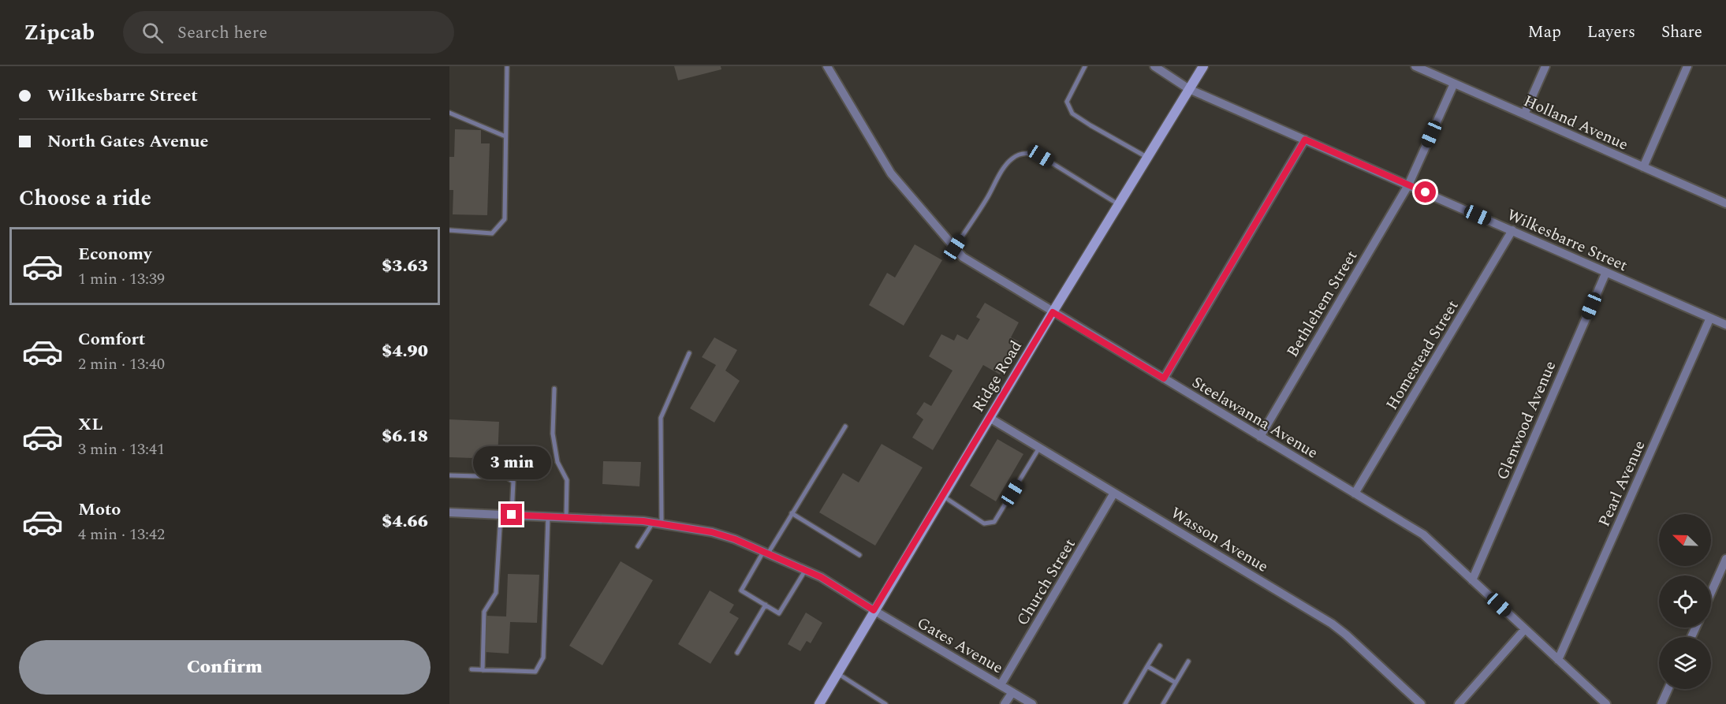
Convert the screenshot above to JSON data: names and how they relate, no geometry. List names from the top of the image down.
{
  "streets": {
    "main road": ["Ridge Road"],
    "street": [
      "Holland Avenue",
      "Wilkesbarre Street",
      "Bethlehem Street",
      "Homestead Street",
      "Steelawanna Avenue",
      "Glenwood Avenue",
      "Pearl Avenue",
      "Wasson Avenue",
      "Church Street",
      "Gates Avenue"
    ]
  },
  "crossings": [
    ["Holland Avenue", "Bethlehem Street"],
    ["Wilkesbarre Street", "Bethlehem Street"],
    ["Wilkesbarre Street", "Homestead Street"],
    ["Wilkesbarre Street", "Ridge Road"],
    ["Wilkesbarre Street", "Glenwood Avenue"],
    ["Wilkesbarre Street", "Pearl Avenue"],
    ["Bethlehem Street", "Steelawanna Avenue"],
    ["Homestead Street", "Steelawanna Avenue"],
    ["Ridge Road", "Steelawanna Avenue"],
    ["Ridge Road", "Wasson Avenue"],
    ["Ridge Road", "Gates Avenue"],
    ["Steelawanna Avenue", "Glenwood Avenue"],
    ["Steelawanna Avenue", "Pearl Avenue"],
    ["Wasson Avenue", "Church Street"],
    ["Church Street", "Gates Avenue"]
  ],
  "north": "top left",
  "page": {
    "header": "Zipcab",
    "search": "Search here",
    "nav": ["Map", "Layers", "Share"],
    "banner": ["Wilkesbarre Street", "North Gates Avenue"],
    "heading": "Choose a ride",
    "list": [
      {
        "name": "Economy",
        "note": "1 min · 13:39",
        "value": "$3.63"
      },
      {
        "name": "Comfort",
        "note": "2 min · 13:40",
        "value": "$4.90"
      },
      {
        "name": "XL",
        "note": "3 min · 13:41",
        "value": "$6.18"
      },
      {
        "name": "Moto",
        "note": "4 min · 13:42",
        "value": "$4.66"
      }
    ],
    "bubble": "3 min",
    "buttons": "Confirm"
  }
}
